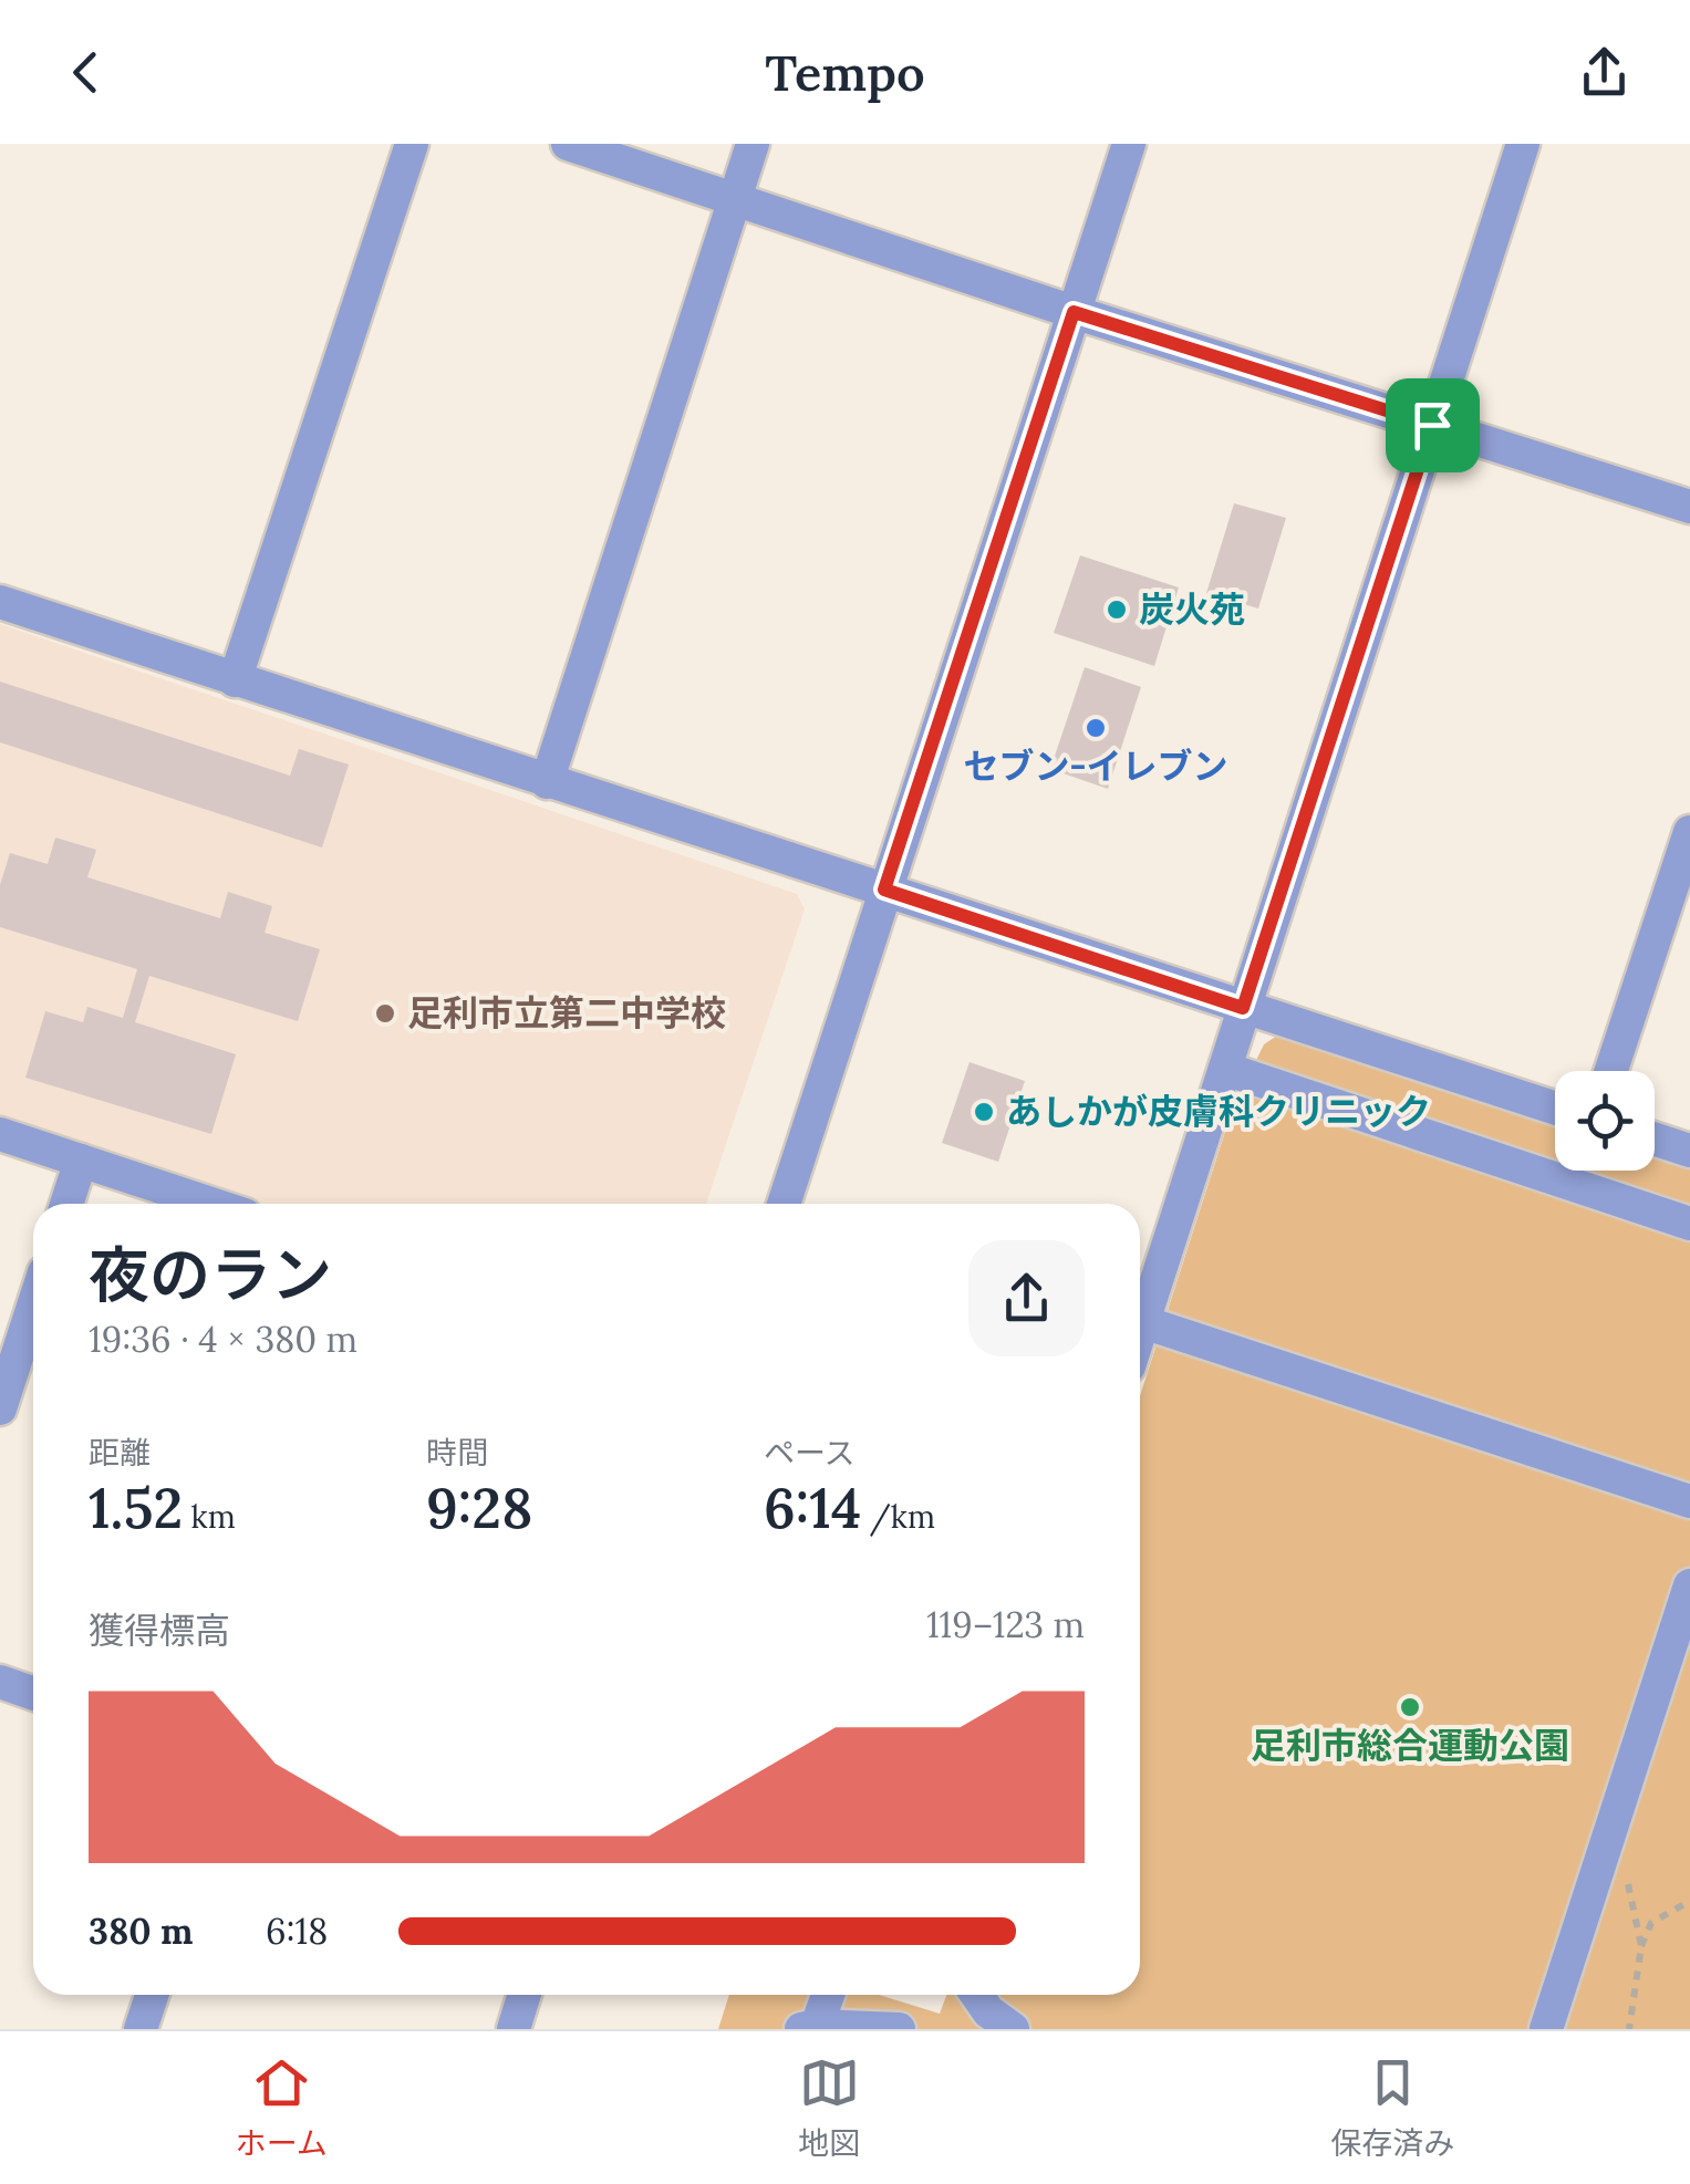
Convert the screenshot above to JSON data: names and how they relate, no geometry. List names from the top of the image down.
{
  "places": [
    "炭火苑",
    "セブン-イレブン",
    "足利市立第二中学校",
    "あしかが皮膚科クリニック",
    "足利市総合運動公園"
  ],
  "page": {
    "header": "Tempo",
    "heading": ["夜のラン", "19:36 · 4 × 380 m"],
    "stats": [
      ["距離", "1.52 km"],
      ["時間", "9:28"],
      ["ペース", "6:14 /km"]
    ],
    "chart": ["獲得標高", "119–123 m"],
    "list": [
      {
        "name": "380 m",
        "note": "6:18"
      }
    ],
    "tabs": ["ホーム", "地図", "保存済み"]
  }
}
